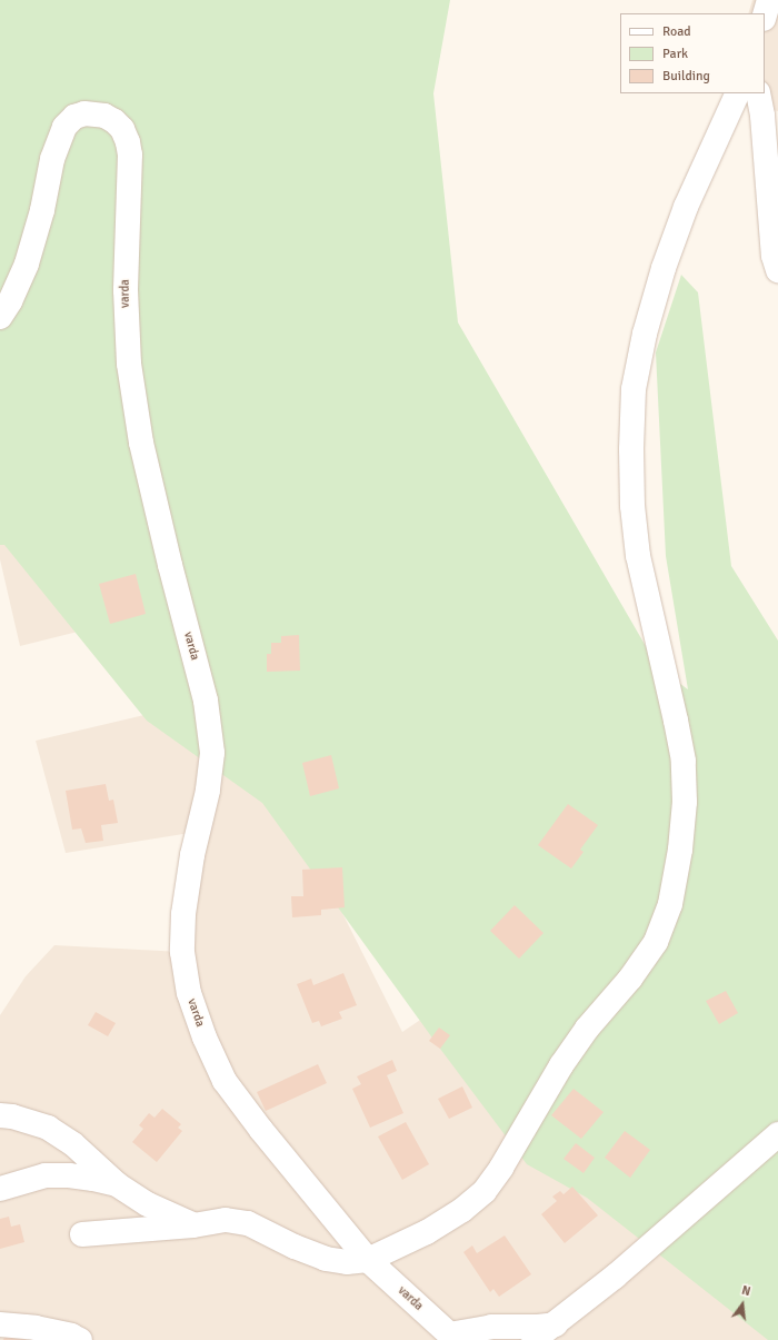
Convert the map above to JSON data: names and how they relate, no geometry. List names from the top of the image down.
{
  "streets": {
    "street": ["varda"]
  },
  "legend": ["Road", "Park", "Building"],
  "north": "top"
}
